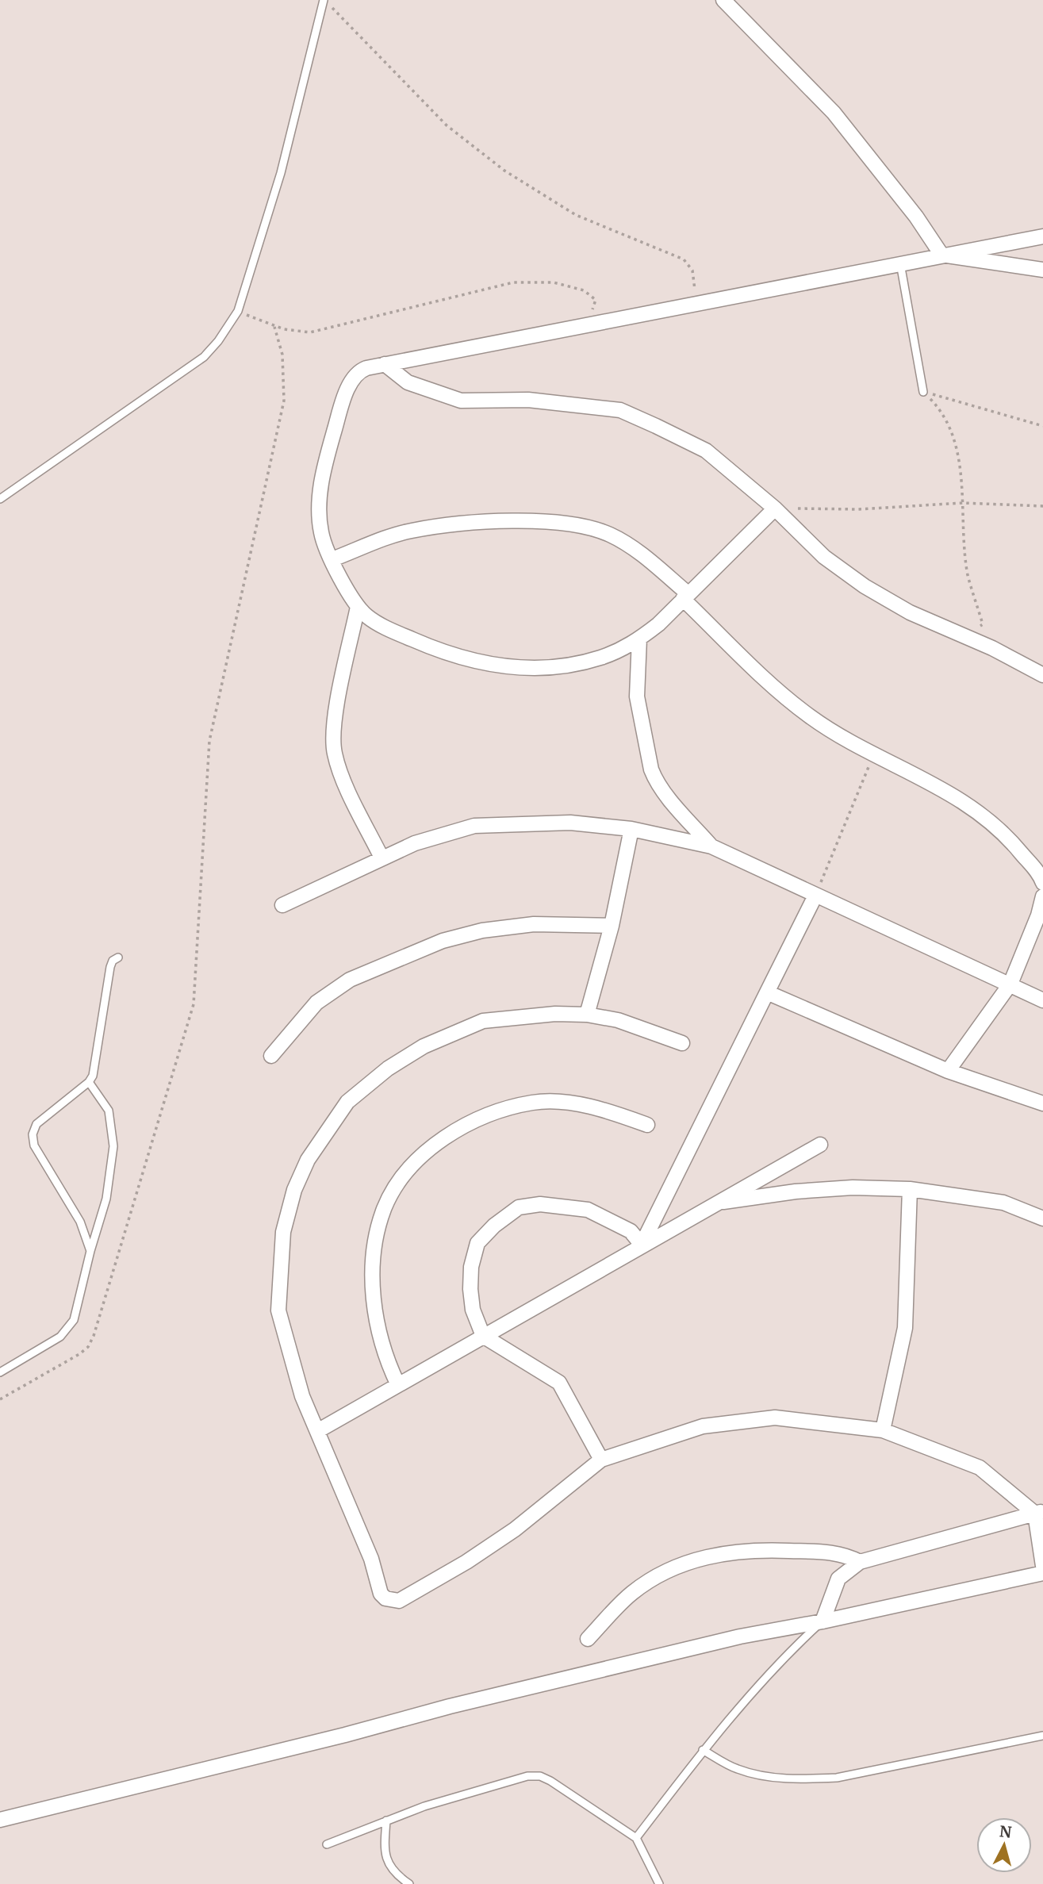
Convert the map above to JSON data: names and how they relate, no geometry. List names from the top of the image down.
{
  "north": "top"
}
